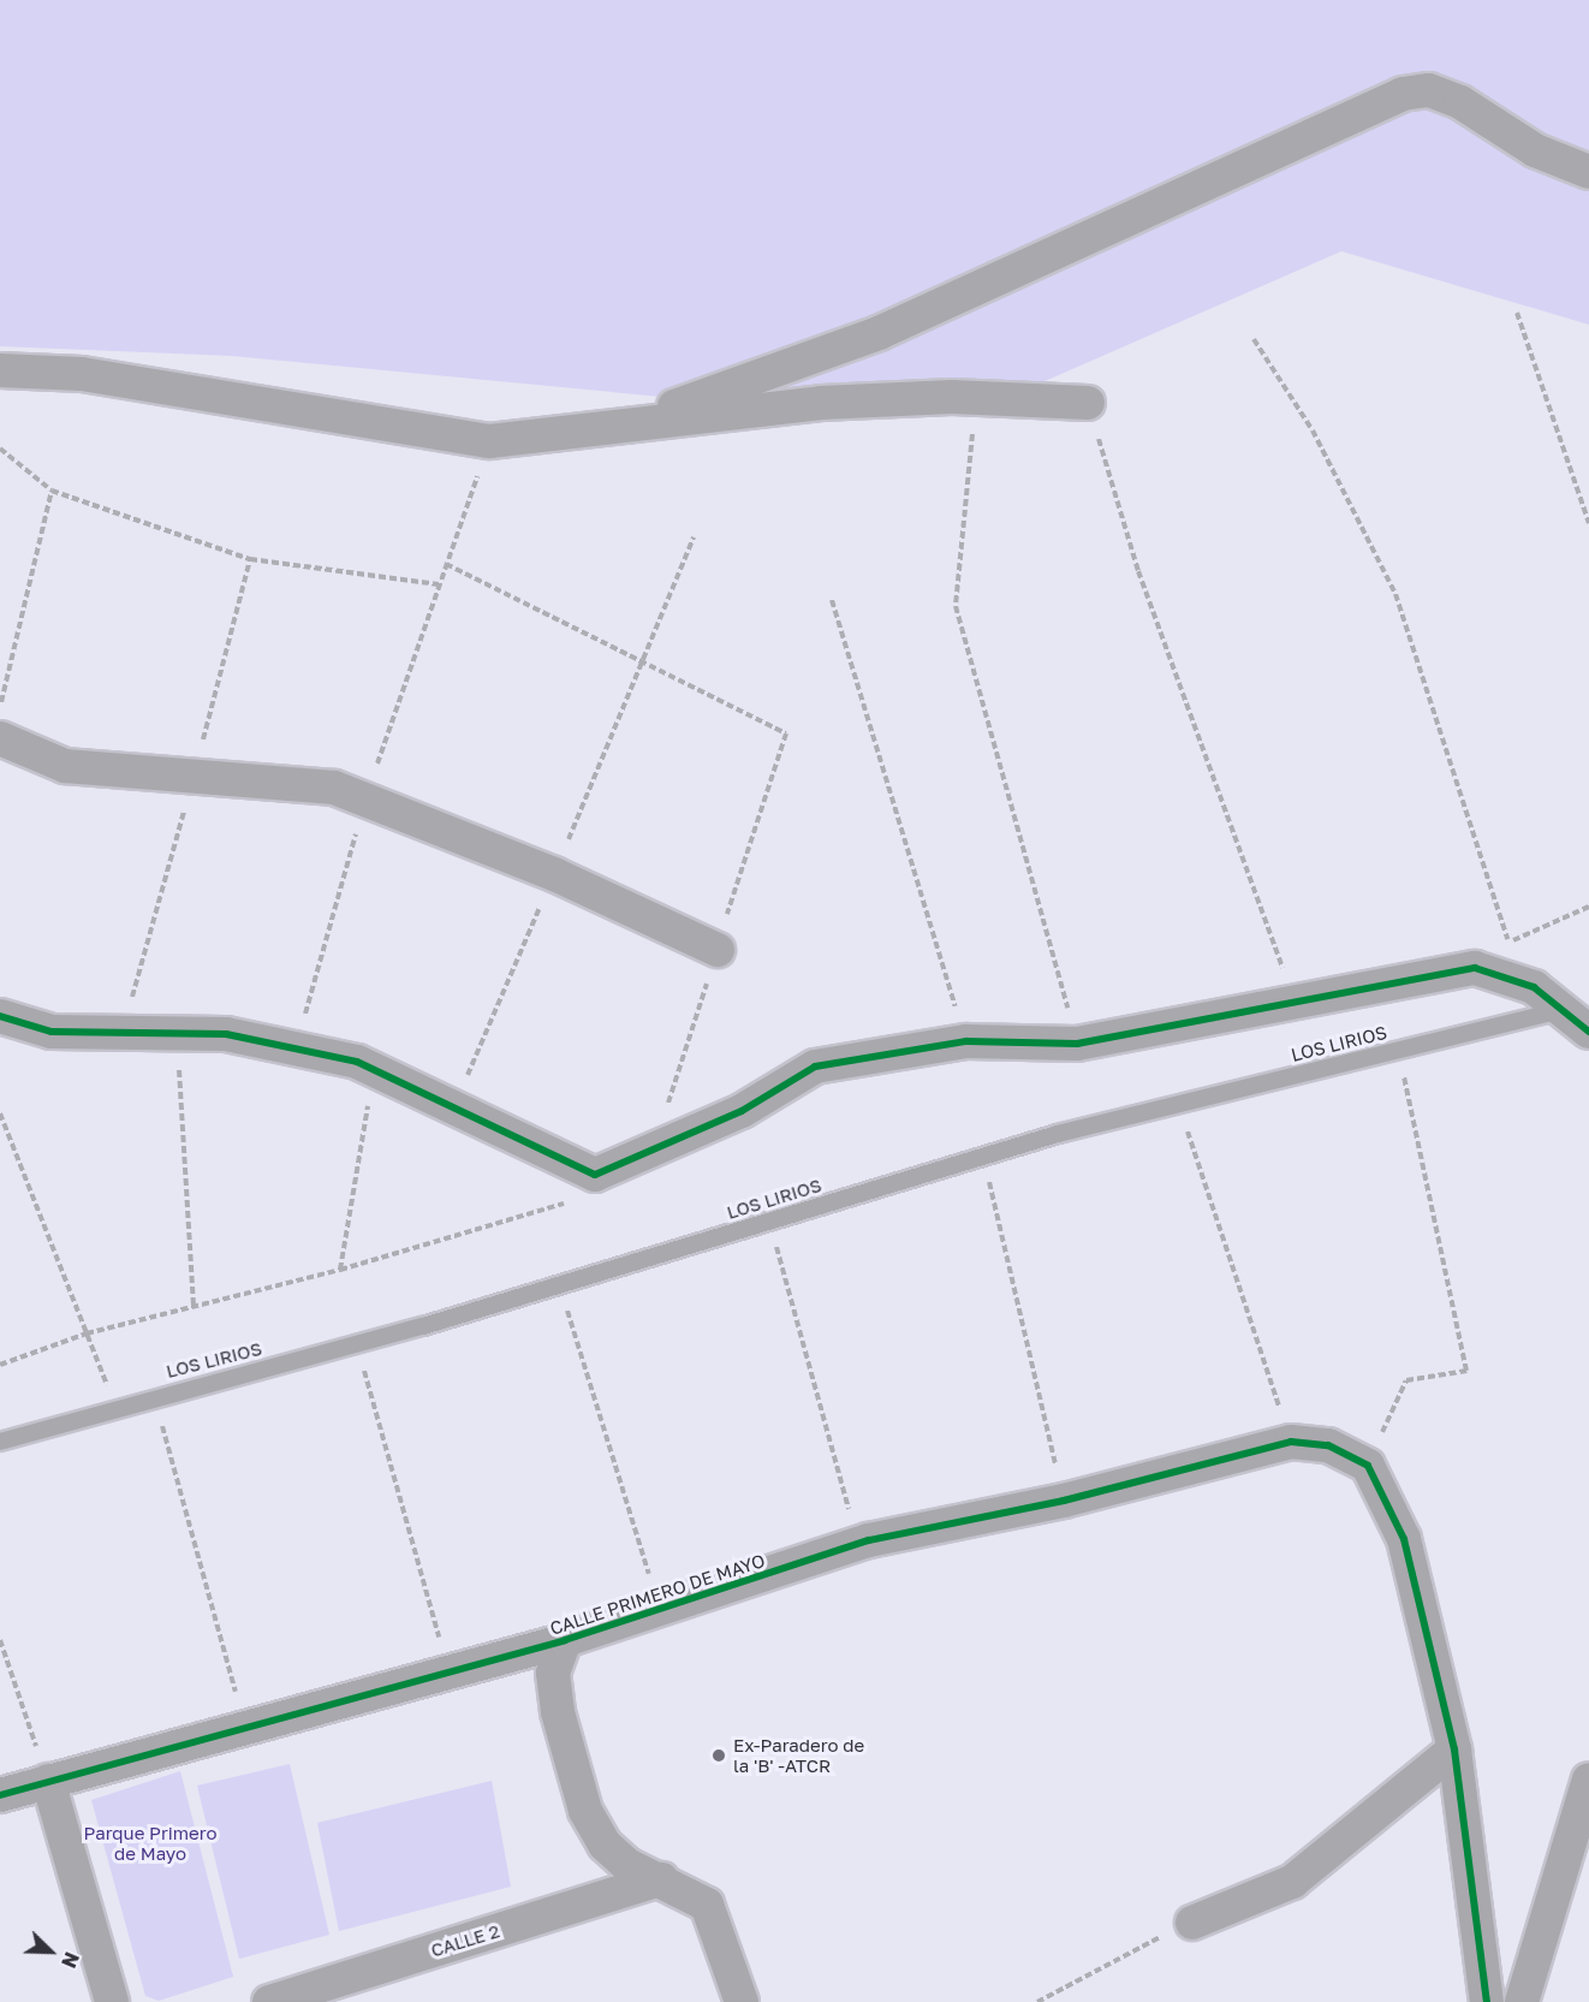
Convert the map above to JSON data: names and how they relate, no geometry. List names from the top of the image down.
{
  "streets": {
    "street": ["CALLE PRIMERO DE MAYO", "CALLE 2"],
    "lane": ["LOS LIRIOS"]
  },
  "parks": ["Parque Primero de Mayo"],
  "places": ["Ex-Paradero de la 'B' -ATCR"],
  "north": "bottom right"
}
